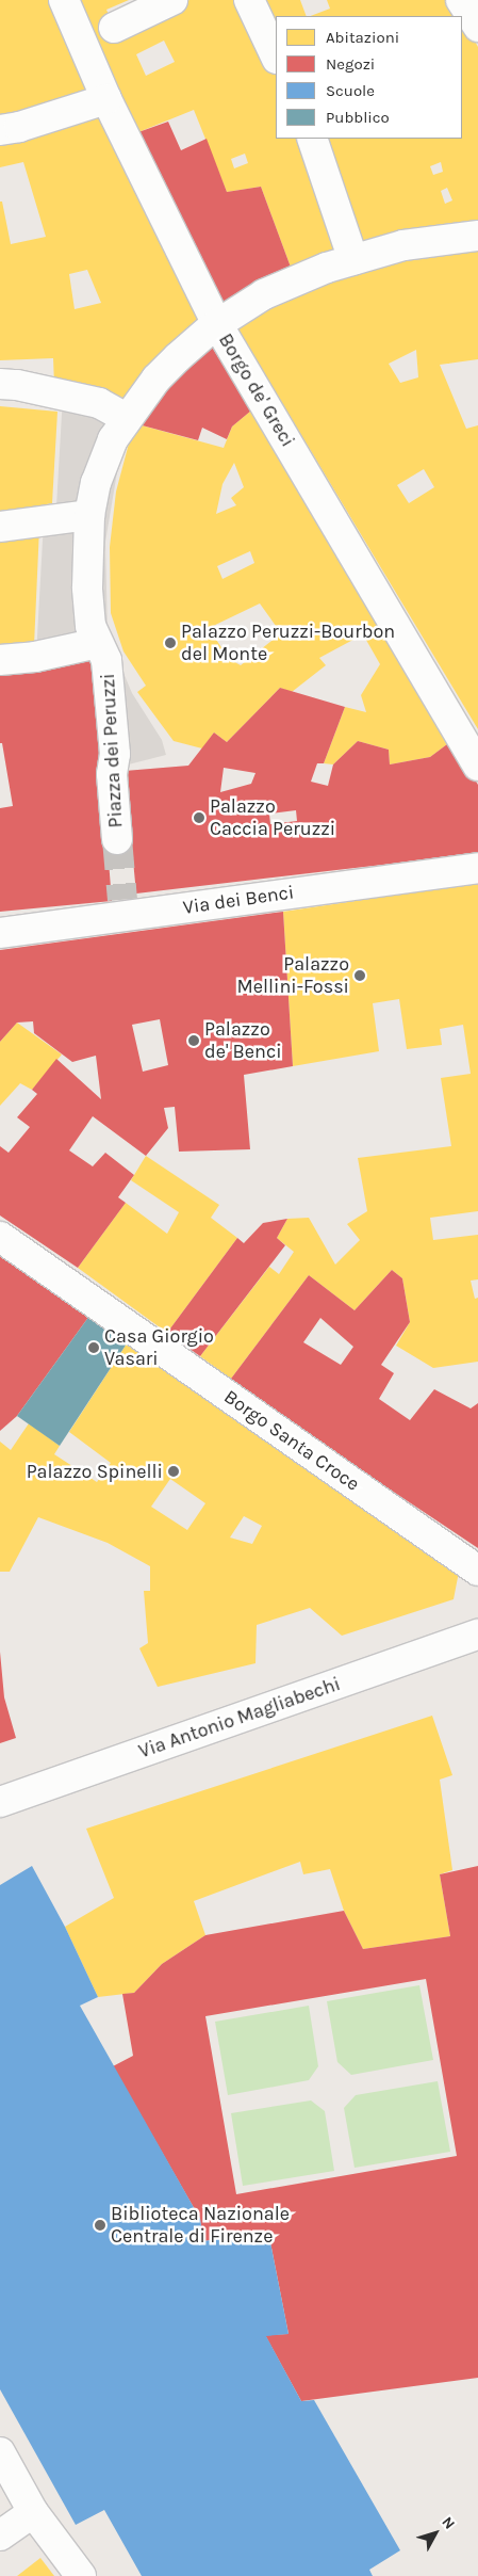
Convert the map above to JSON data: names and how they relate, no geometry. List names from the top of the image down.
{
  "streets": {
    "street": [
      "Borgo de' Greci",
      "Piazza dei Peruzzi",
      "Via dei Benci",
      "Borgo Santa Croce",
      "Via Antonio Magliabechi"
    ]
  },
  "crossings": [
    ["Borgo de' Greci", "Piazza dei Peruzzi"]
  ],
  "places": [
    "Palazzo Peruzzi-Bourbon del Monte",
    "Palazzo Caccia Peruzzi",
    "Palazzo Mellini-Fossi",
    "Palazzo de' Benci",
    "Casa Giorgio Vasari",
    "Palazzo Spinelli",
    "Biblioteca Nazionale Centrale di Firenze"
  ],
  "legend": [
    "Abitazioni",
    "Negozi",
    "Scuole",
    "Pubblico"
  ],
  "north": "top right"
}
